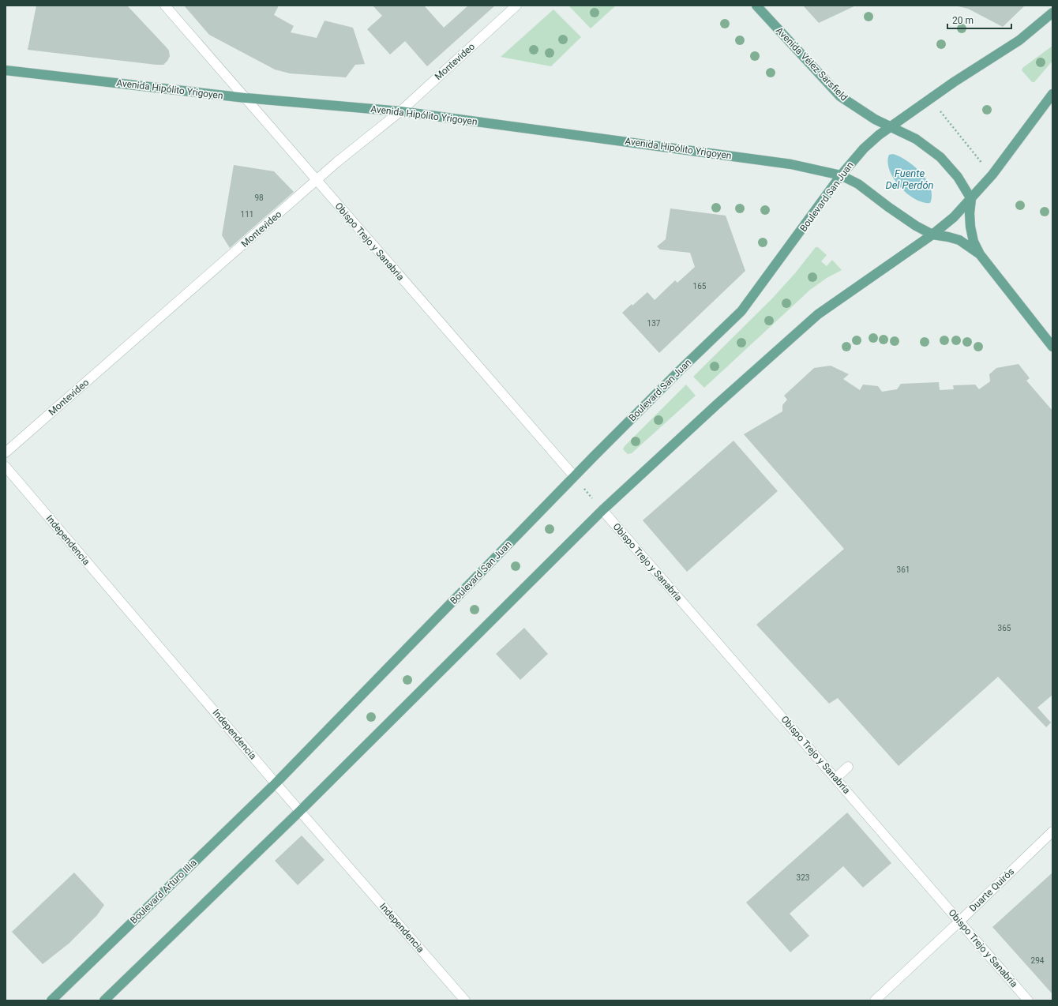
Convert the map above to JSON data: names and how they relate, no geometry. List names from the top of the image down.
{
  "streets": {
    "main road": [
      "Avenida Vélez Sarsfield",
      "Avenida Hipólito Yrigoyen",
      "Boulevard San Juan",
      "Boulevard Arturo Illia"
    ],
    "street": [
      "Montevideo",
      "Obispo Trejo y Sanabria",
      "Independencia",
      "Duarte Quirós"
    ]
  },
  "crossings": [
    ["Montevideo", "Avenida Hipólito Yrigoyen"],
    ["Montevideo", "Obispo Trejo y Sanabria"],
    ["Avenida Vélez Sarsfield", "Boulevard San Juan"],
    ["Avenida Hipólito Yrigoyen", "Boulevard San Juan"],
    ["Avenida Hipólito Yrigoyen", "Obispo Trejo y Sanabria"],
    ["Boulevard San Juan", "Obispo Trejo y Sanabria"],
    ["Boulevard San Juan", "Independencia"],
    ["Boulevard San Juan", "Boulevard Arturo Illia"],
    ["Obispo Trejo y Sanabria", "Duarte Quirós"],
    ["Independencia", "Boulevard Arturo Illia"]
  ],
  "water": ["Fuente Del Perdón"],
  "house_numbers": [
    "98",
    "111",
    "165",
    "137",
    "361",
    "365",
    "323",
    "294"
  ],
  "scale_bar": "20 m"
}
